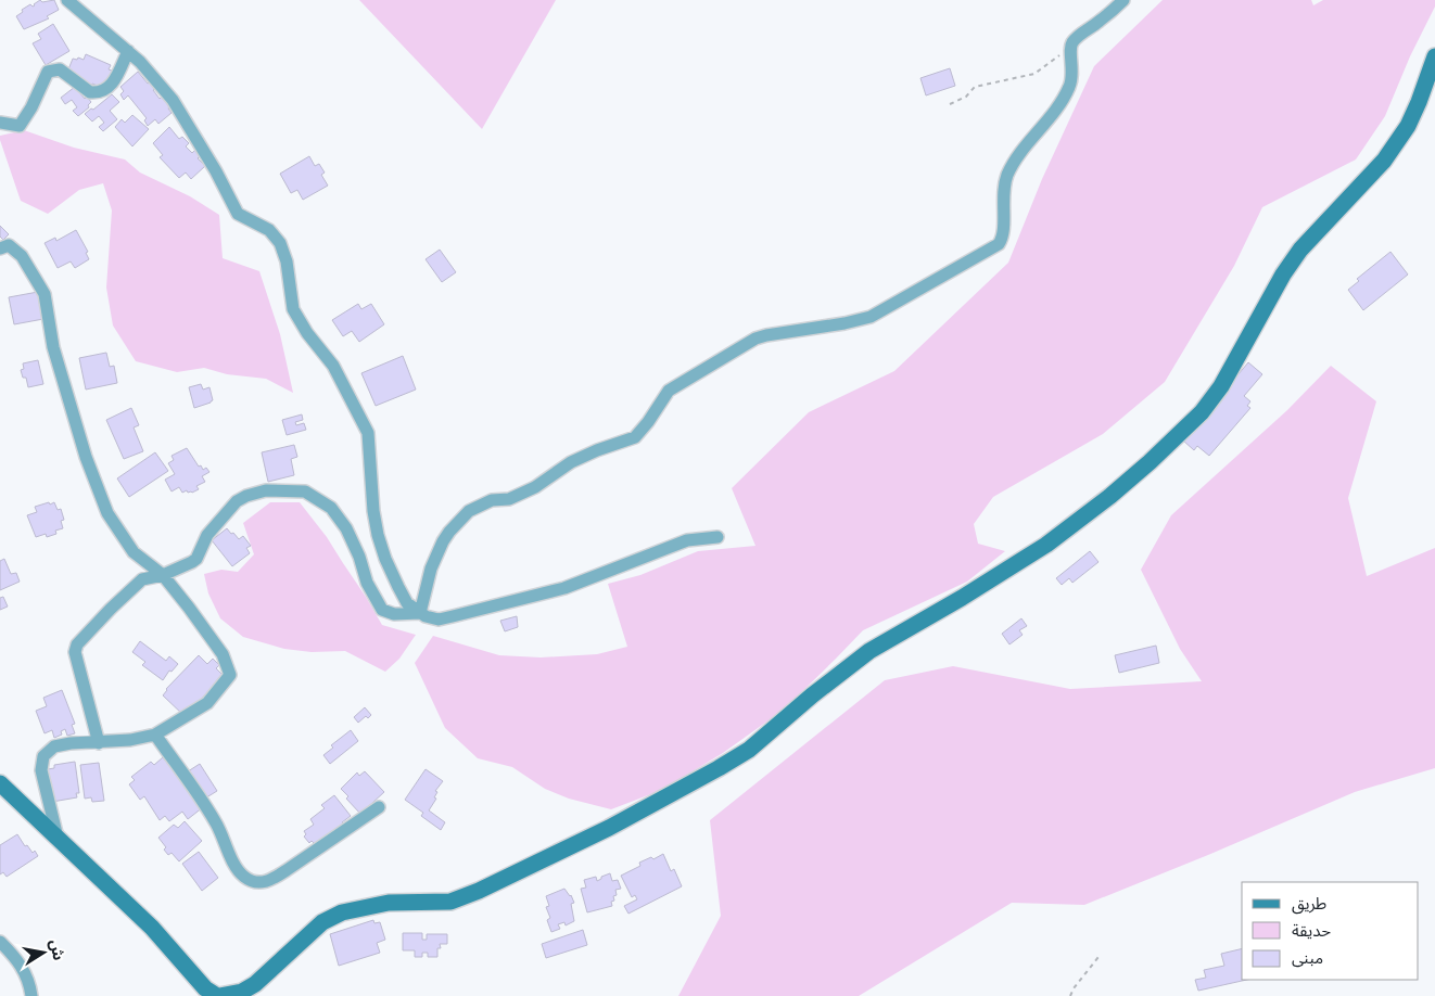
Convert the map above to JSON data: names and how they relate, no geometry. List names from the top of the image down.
{
  "legend": ["طريق", "حديقة", "مبنى"],
  "north": "right"
}
